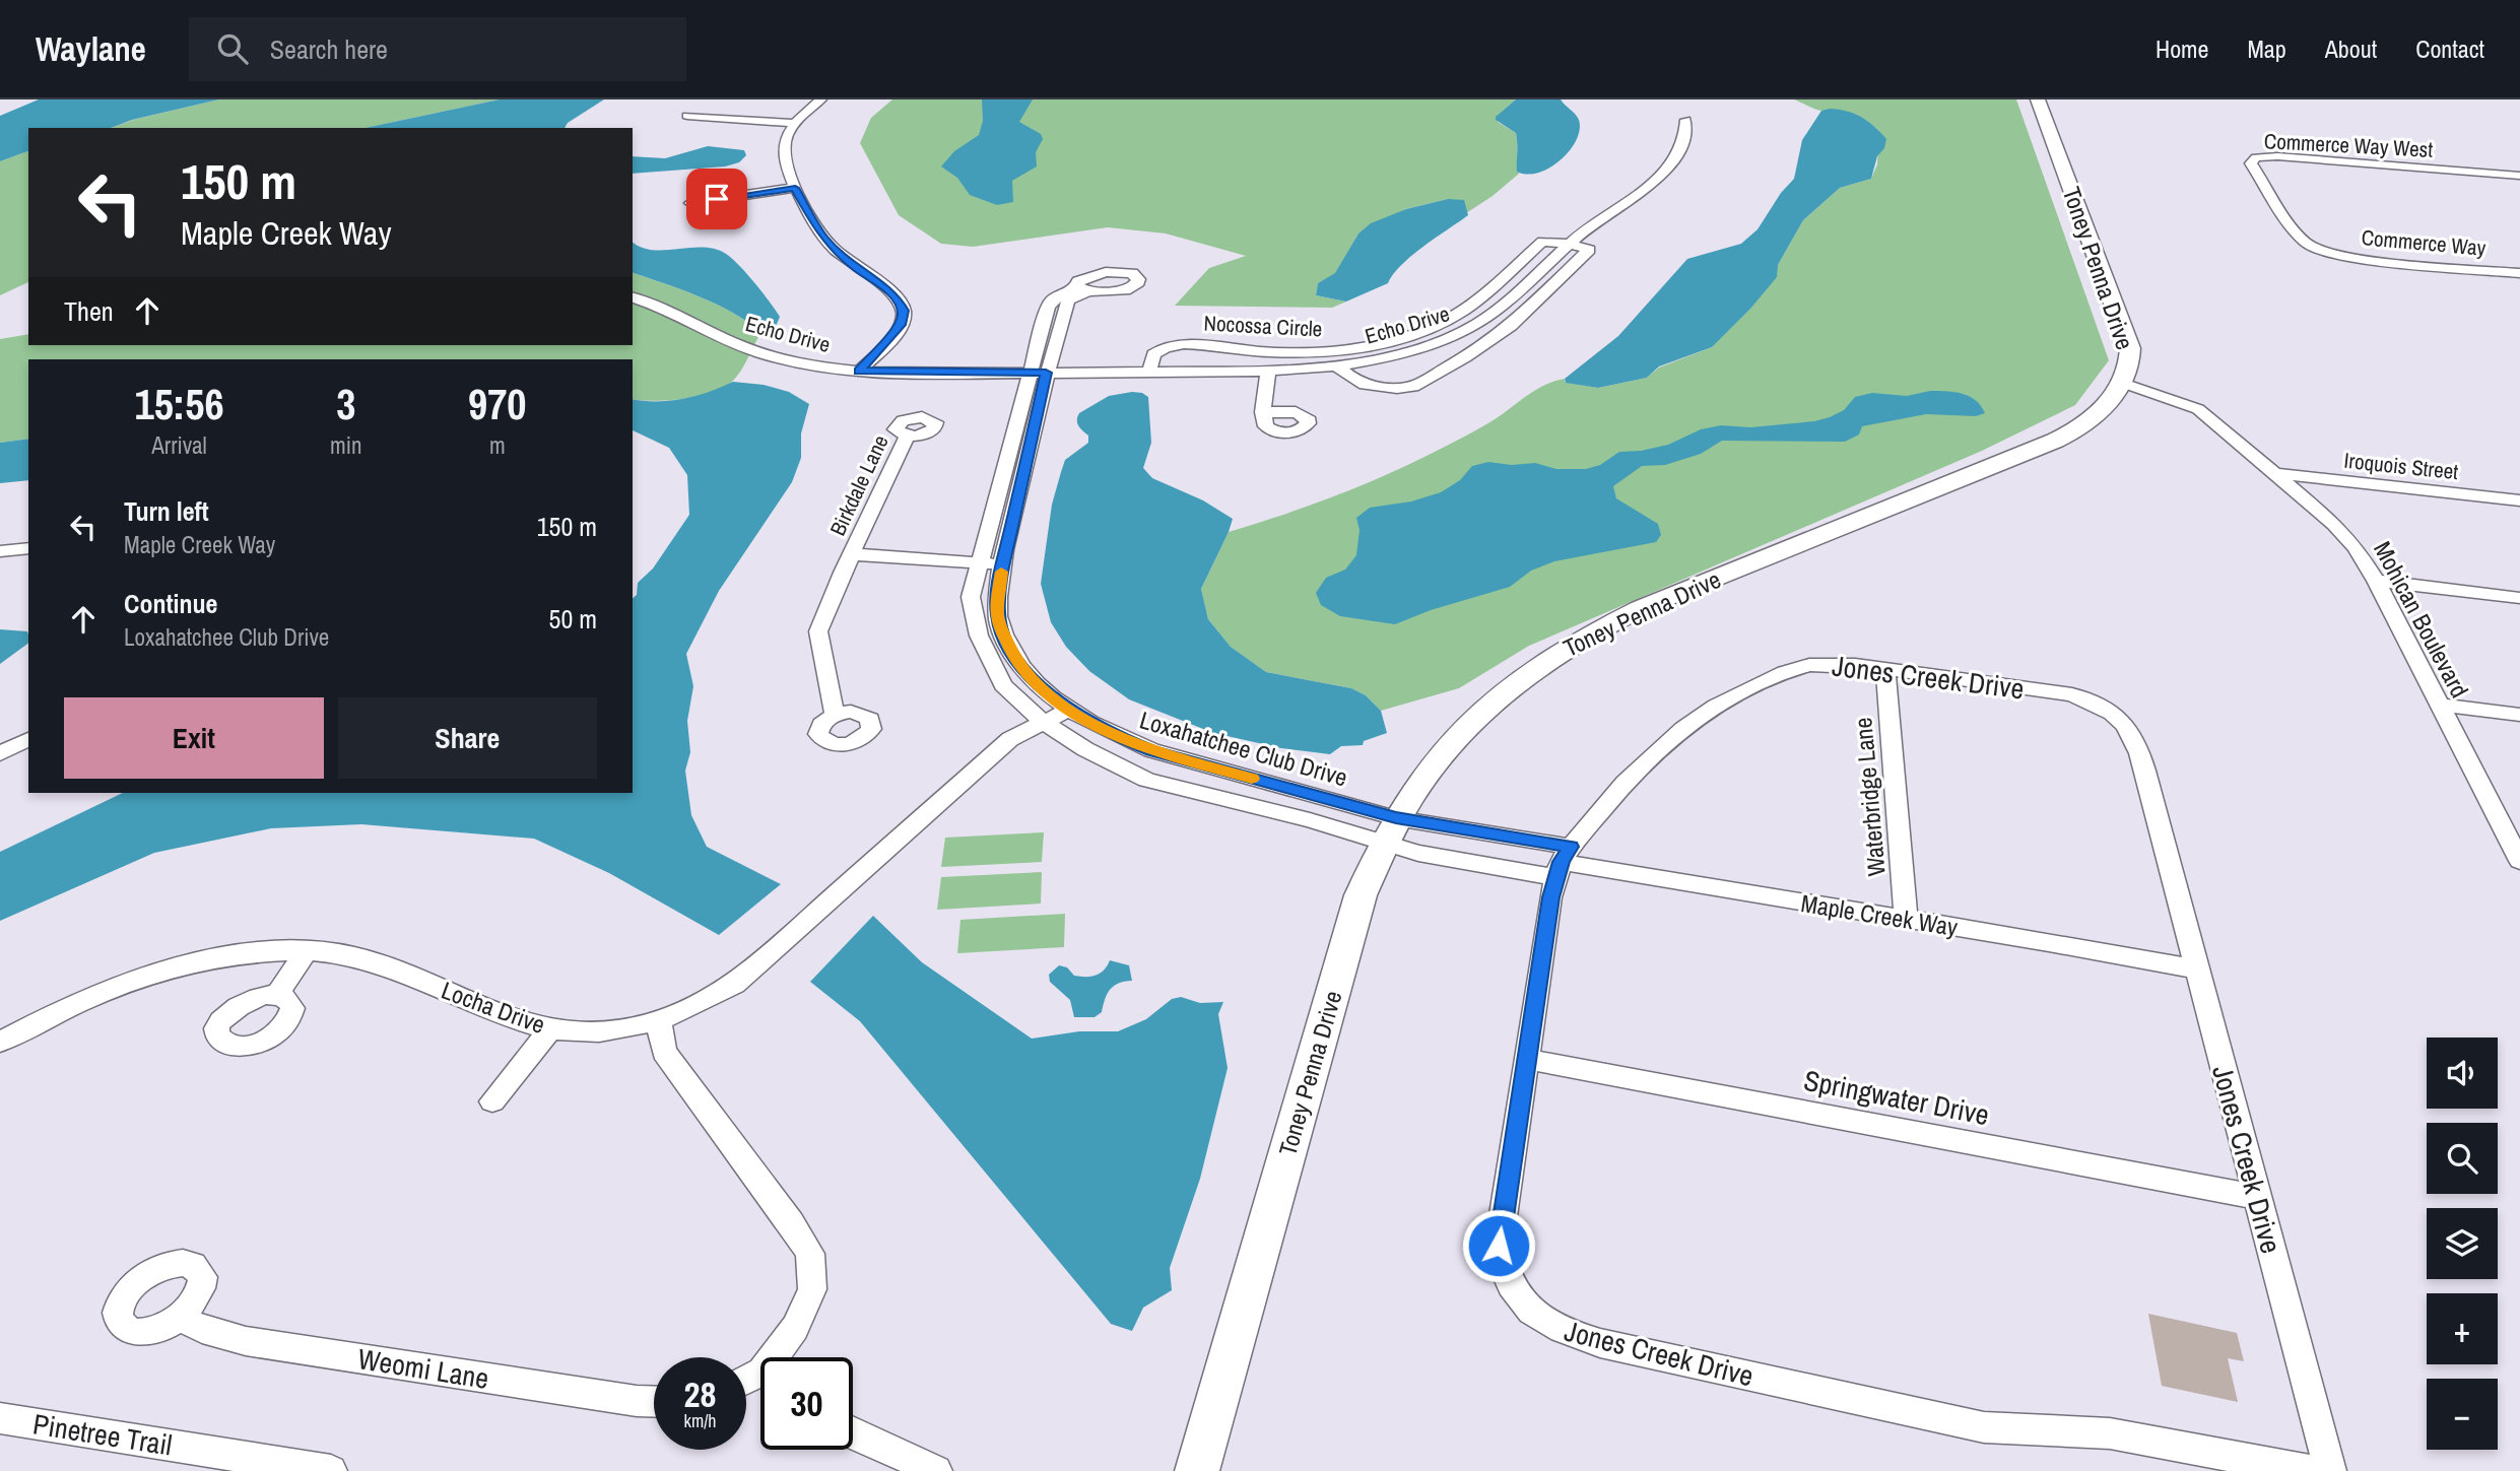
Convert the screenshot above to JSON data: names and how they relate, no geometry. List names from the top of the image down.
{
  "streets": {
    "street": [
      "Commerce Way West",
      "Commerce Way",
      "Toney Penna Drive",
      "Echo Drive",
      "Nocossa Circle",
      "Iroquois Street",
      "Birkdale Lane",
      "Mohican Boulevard",
      "Jones Creek Drive",
      "Loxahatchee Club Drive",
      "Waterbridge Lane",
      "Maple Creek Way",
      "Locha Drive",
      "Springwater Drive",
      "Weomi Lane",
      "Pinetree Trail"
    ]
  },
  "crossings": [
    ["Commerce Way West", "Commerce Way"],
    ["Toney Penna Drive", "Mohican Boulevard"],
    ["Toney Penna Drive", "Loxahatchee Club Drive"],
    ["Toney Penna Drive", "Maple Creek Way"],
    ["Echo Drive", "Nocossa Circle"],
    ["Echo Drive", "Loxahatchee Club Drive"],
    ["Iroquois Street", "Mohican Boulevard"],
    ["Birkdale Lane", "Loxahatchee Club Drive"],
    ["Jones Creek Drive", "Waterbridge Lane"],
    ["Jones Creek Drive", "Maple Creek Way"],
    ["Jones Creek Drive", "Springwater Drive"],
    ["Loxahatchee Club Drive", "Maple Creek Way"],
    ["Loxahatchee Club Drive", "Locha Drive"],
    ["Waterbridge Lane", "Maple Creek Way"]
  ],
  "page": {
    "header": "Waylane",
    "search": "Search here",
    "nav": [
      "Home",
      "Map",
      "About",
      "Contact"
    ],
    "turn": ["150 m", "Maple Creek Way"],
    "then": "Then",
    "eta": [
      "15:56",
      "Arrival",
      "3",
      "min",
      "970",
      "m"
    ],
    "list": [
      {
        "name": "Turn left",
        "note": "Maple Creek Way",
        "value": "150 m"
      },
      {
        "name": "Continue",
        "note": "Loxahatchee Club Drive",
        "value": "50 m"
      }
    ],
    "buttons": ["Exit", "Share"],
    "map_buttons": ["+", "−"],
    "speed": "28 km/h",
    "limit": "30"
  }
}
